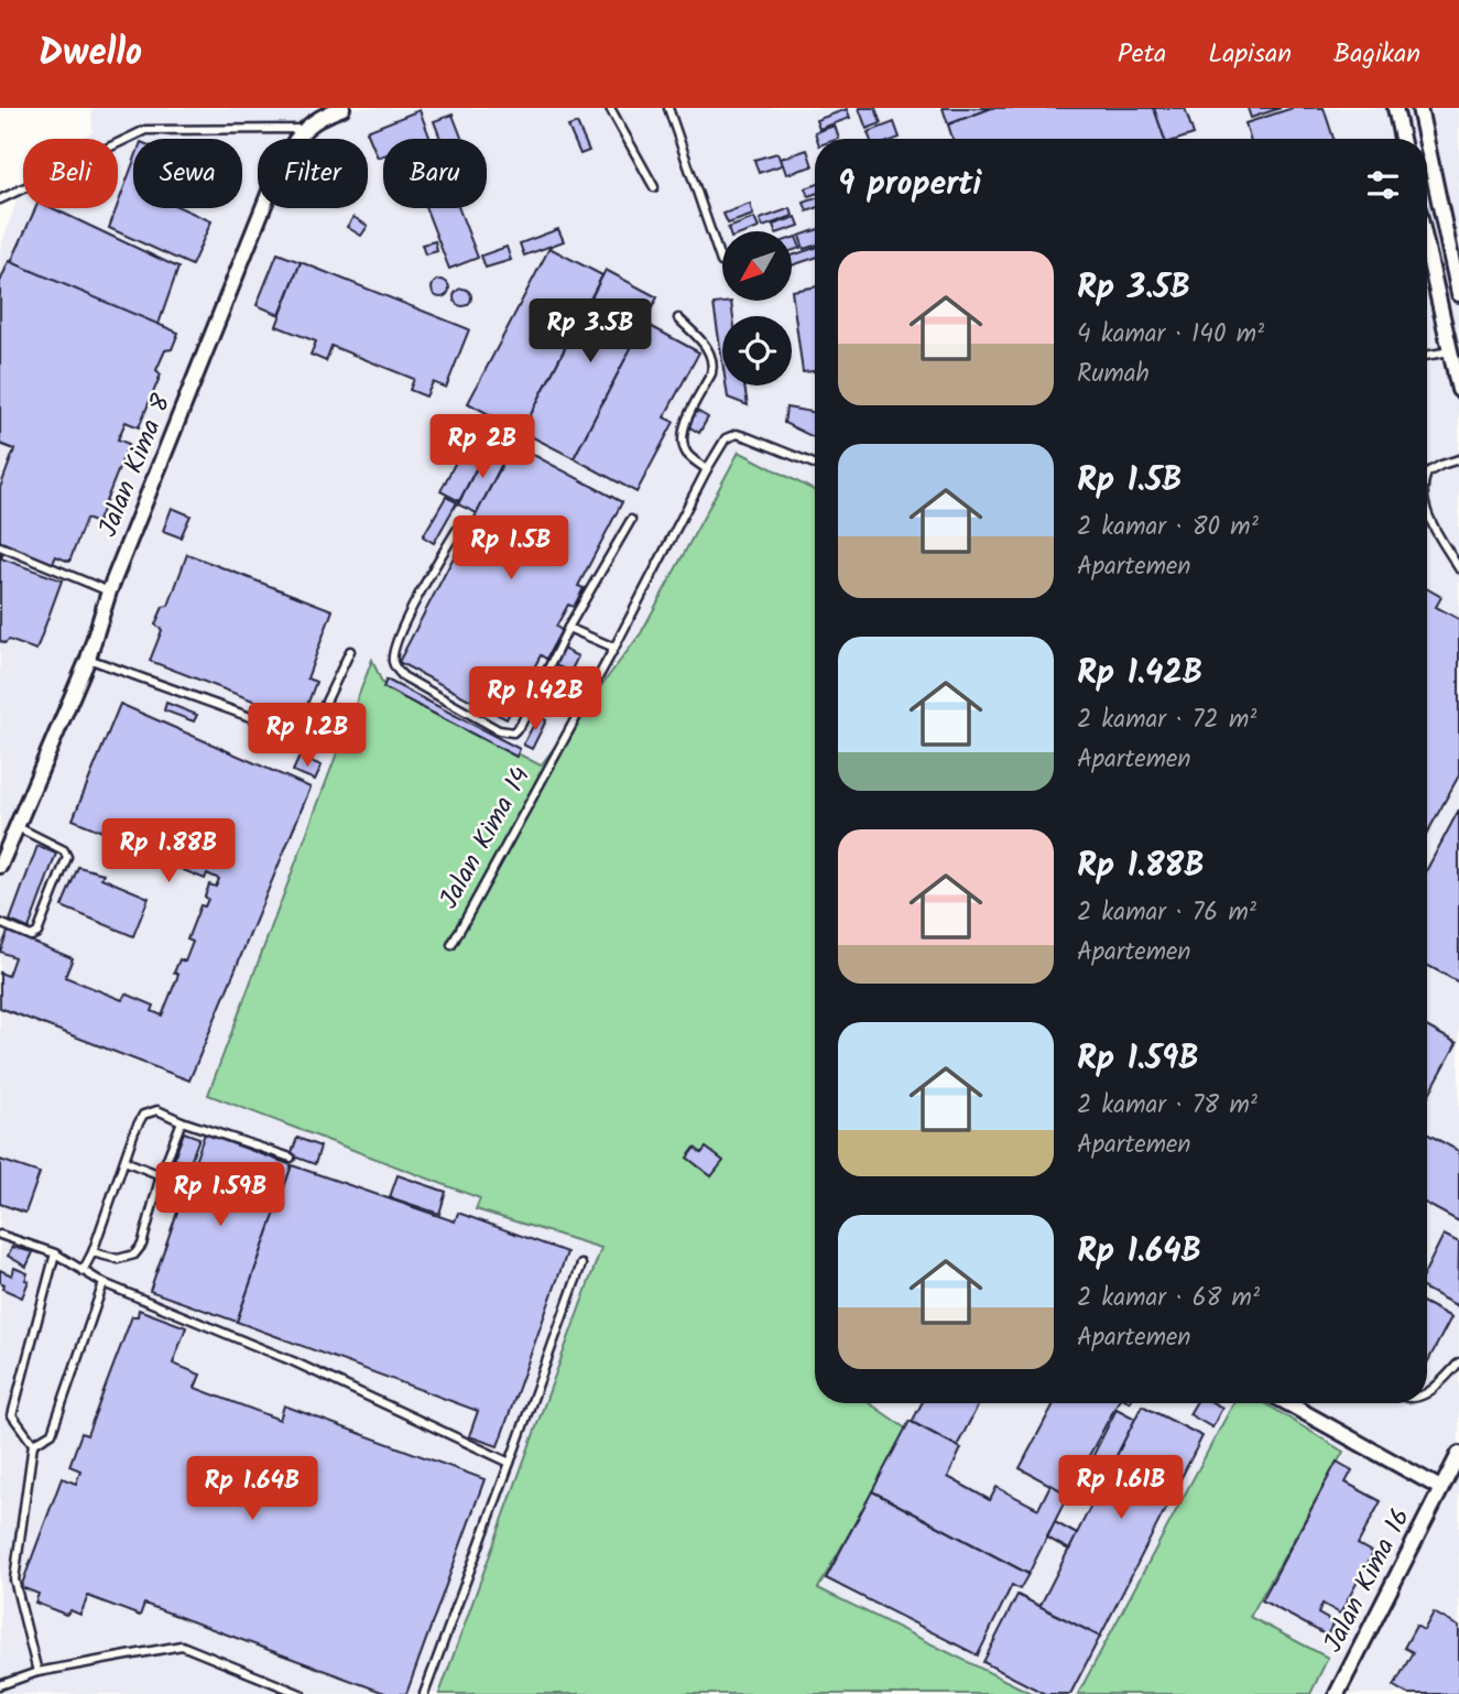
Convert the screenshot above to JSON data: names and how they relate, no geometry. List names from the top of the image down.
{
  "streets": {
    "street": ["Jalan Kima 8", "Jalan Kima 16"],
    "lane": ["Jalan Kima 14"]
  },
  "north": "bottom left",
  "page": {
    "header": "Dwello",
    "nav": ["Peta", "Lapisan", "Bagikan"],
    "chip": [
      "Beli",
      "Sewa",
      "Filter",
      "Baru"
    ],
    "heading": "9 properti",
    "list": [
      {
        "name": "Rp 3.5B",
        "note": "4 kamar · 140 m² · Rumah"
      },
      {
        "name": "Rp 1.5B",
        "note": "2 kamar · 80 m² · Apartemen"
      },
      {
        "name": "Rp 1.42B",
        "note": "2 kamar · 72 m² · Apartemen"
      },
      {
        "name": "Rp 1.88B",
        "note": "2 kamar · 76 m² · Apartemen"
      },
      {
        "name": "Rp 1.59B",
        "note": "2 kamar · 78 m² · Apartemen"
      },
      {
        "name": "Rp 1.64B",
        "note": "2 kamar · 68 m² · Apartemen"
      }
    ],
    "price": [
      "Rp 3.5B",
      "Rp 2B",
      "Rp 1.5B",
      "Rp 1.42B",
      "Rp 1.2B",
      "Rp 1.88B",
      "Rp 1.59B",
      "Rp 1.61B",
      "Rp 1.64B"
    ]
  }
}
